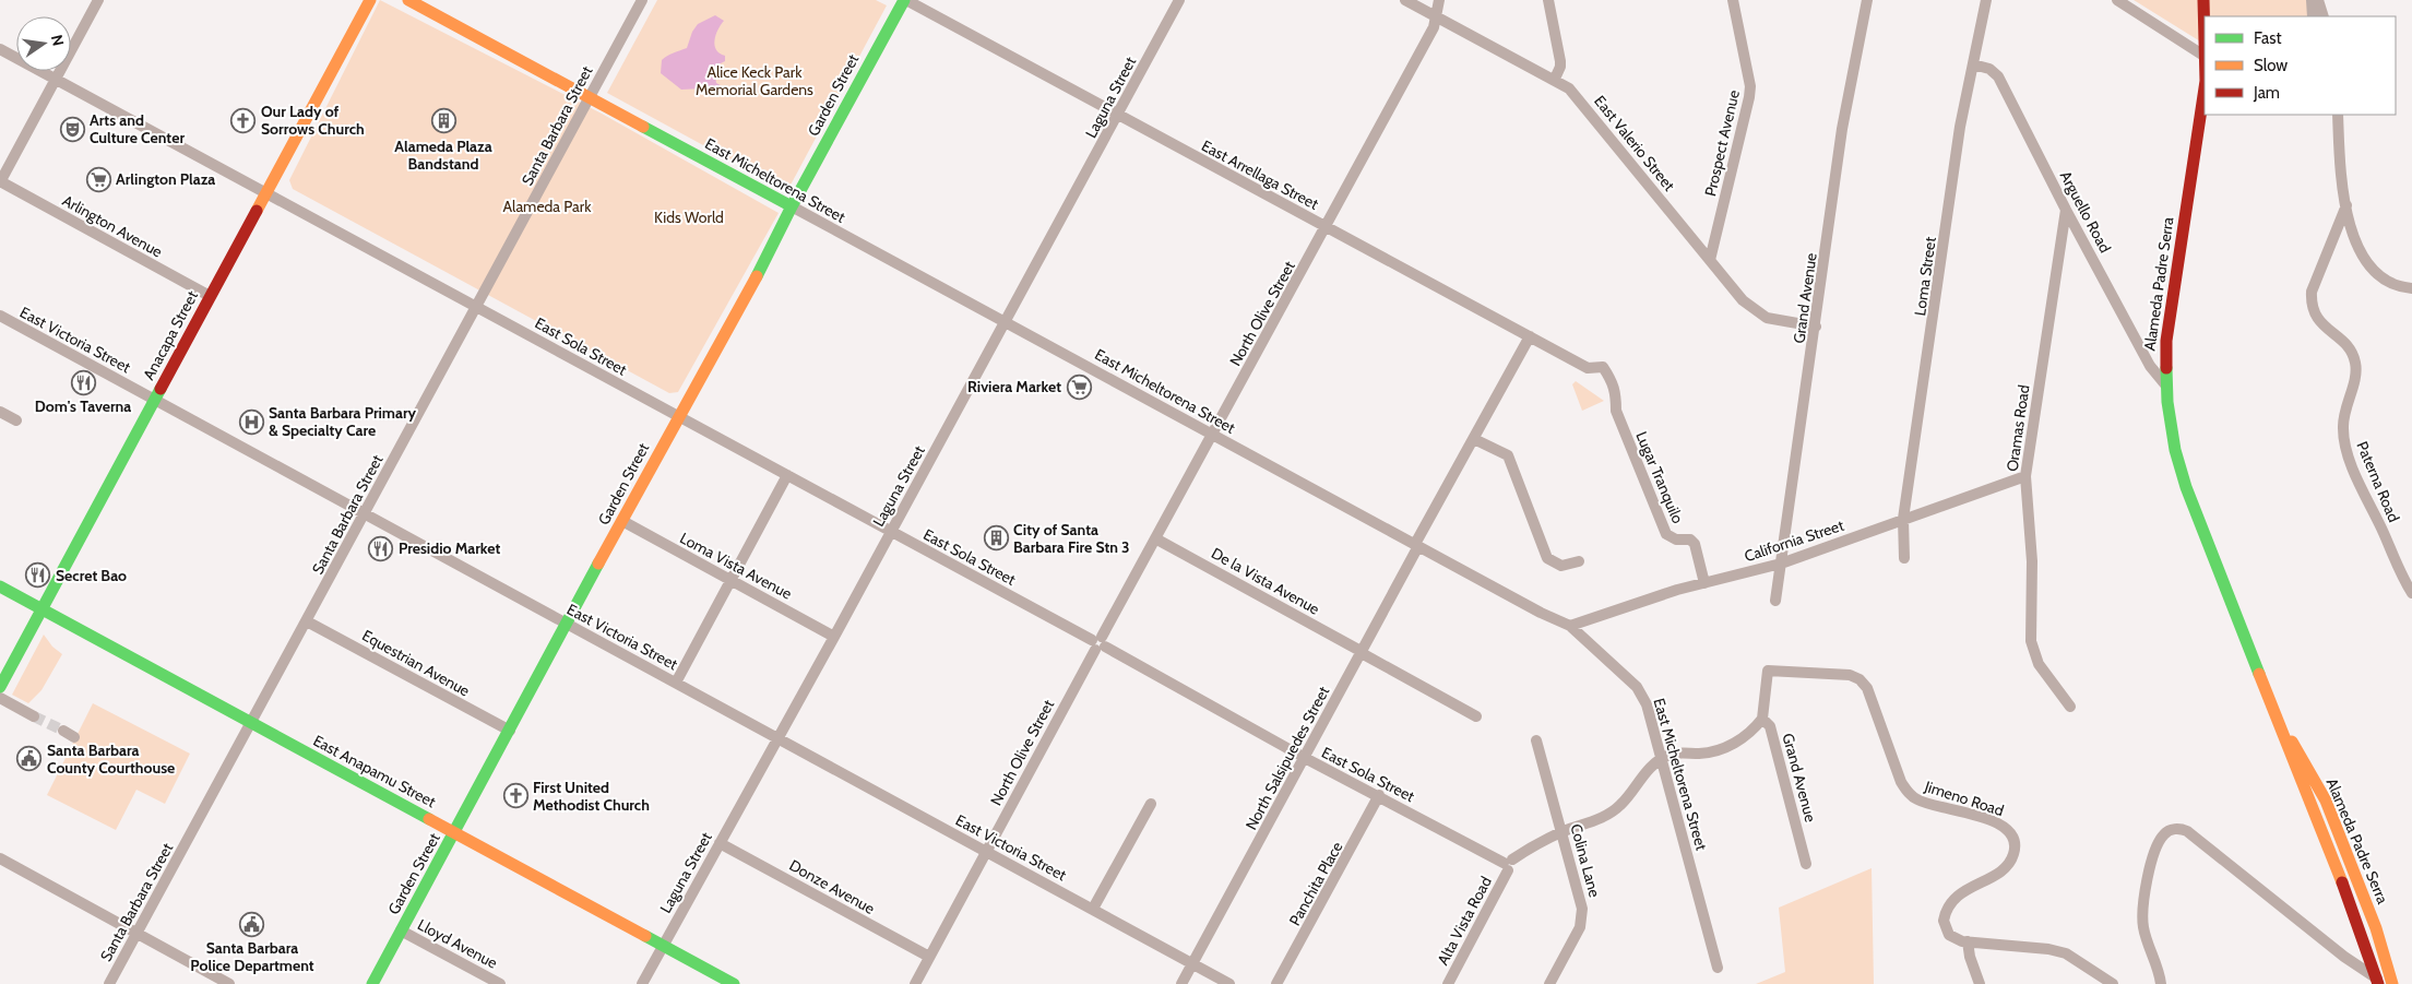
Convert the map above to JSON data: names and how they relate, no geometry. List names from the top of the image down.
{
  "streets": {
    "street": [
      "Garden Street",
      "Laguna Street",
      "Santa Barbara Street",
      "East Valerio Street",
      "Prospect Avenue",
      "East Arrellaga Street",
      "East Micheltorena Street",
      "Arguello Road",
      "Arlington Avenue",
      "Loma Street",
      "Alameda Padre Serra",
      "Grand Avenue",
      "North Olive Street",
      "Anacapa Street",
      "East Victoria Street",
      "East Sola Street",
      "Oramas Road",
      "Lugar Tranquilo",
      "Paterna Road",
      "California Street",
      "Loma Vista Avenue",
      "De la Vista Avenue",
      "Equestrian Avenue",
      "North Salsipuedes Street",
      "East Anapamu Street",
      "Jimeno Road",
      "Colina Lane",
      "Panchita Place",
      "Donze Avenue",
      "Alta Vista Road",
      "Lloyd Avenue"
    ]
  },
  "crossings": [
    ["Garden Street", "East Arrellaga Street"],
    ["Garden Street", "East Micheltorena Street"],
    ["Garden Street", "East Victoria Street"],
    ["Garden Street", "East Sola Street"],
    ["Garden Street", "Loma Vista Avenue"],
    ["Garden Street", "Equestrian Avenue"],
    ["Garden Street", "East Anapamu Street"],
    ["Garden Street", "Lloyd Avenue"],
    ["Laguna Street", "East Arrellaga Street"],
    ["Laguna Street", "East Micheltorena Street"],
    ["Laguna Street", "East Victoria Street"],
    ["Laguna Street", "East Sola Street"],
    ["Laguna Street", "Loma Vista Avenue"],
    ["Laguna Street", "East Anapamu Street"],
    ["Laguna Street", "Donze Avenue"],
    ["Santa Barbara Street", "East Micheltorena Street"],
    ["Santa Barbara Street", "East Victoria Street"],
    ["Santa Barbara Street", "East Sola Street"],
    ["Santa Barbara Street", "Equestrian Avenue"],
    ["Santa Barbara Street", "East Anapamu Street"],
    ["East Valerio Street", "Prospect Avenue"],
    ["East Valerio Street", "Grand Avenue"],
    ["East Valerio Street", "North Olive Street"],
    ["East Arrellaga Street", "North Olive Street"],
    ["East Arrellaga Street", "Lugar Tranquilo"],
    ["East Arrellaga Street", "North Salsipuedes Street"],
    ["East Micheltorena Street", "North Olive Street"],
    ["East Micheltorena Street", "California Street"],
    ["East Micheltorena Street", "North Salsipuedes Street"],
    ["Arguello Road", "Loma Street"],
    ["Arguello Road", "Alameda Padre Serra"],
    ["Arguello Road", "Oramas Road"],
    ["Arlington Avenue", "Anacapa Street"],
    ["Loma Street", "California Street"],
    ["Grand Avenue", "California Street"],
    ["Grand Avenue", "Jimeno Road"],
    ["North Olive Street", "East Victoria Street"],
    ["North Olive Street", "East Sola Street"],
    ["North Olive Street", "De la Vista Avenue"],
    ["North Olive Street", "Donze Avenue"],
    ["Anacapa Street", "East Victoria Street"],
    ["Anacapa Street", "East Sola Street"],
    ["Anacapa Street", "East Anapamu Street"],
    ["East Victoria Street", "North Salsipuedes Street"],
    ["East Sola Street", "North Salsipuedes Street"],
    ["East Sola Street", "Panchita Place"],
    ["East Sola Street", "Alta Vista Road"],
    ["Oramas Road", "California Street"],
    ["Lugar Tranquilo", "California Street"],
    ["De la Vista Avenue", "North Salsipuedes Street"]
  ],
  "parks": ["Alice Keck Park Memorial Gardens", "Alameda Park", "Kids World"],
  "places": {
    "church": ["Our Lady of Sorrows Church", "First United Methodist Church"],
    "building": ["Alameda Plaza Bandstand", "City of Santa Barbara Fire Stn 3"],
    "theatre": ["Arts and Culture Center"],
    "supermarket": ["Arlington Plaza", "Riviera Market"],
    "restaurant": ["Dom's Taverna", "Presidio Market", "Secret Bao"],
    "hospital": ["Santa Barbara Primary & Specialty Care"],
    "public building": ["Santa Barbara County Courthouse", "Santa Barbara Police Department"]
  },
  "legend": ["Fast", "Slow", "Jam"],
  "north": "right"
}
